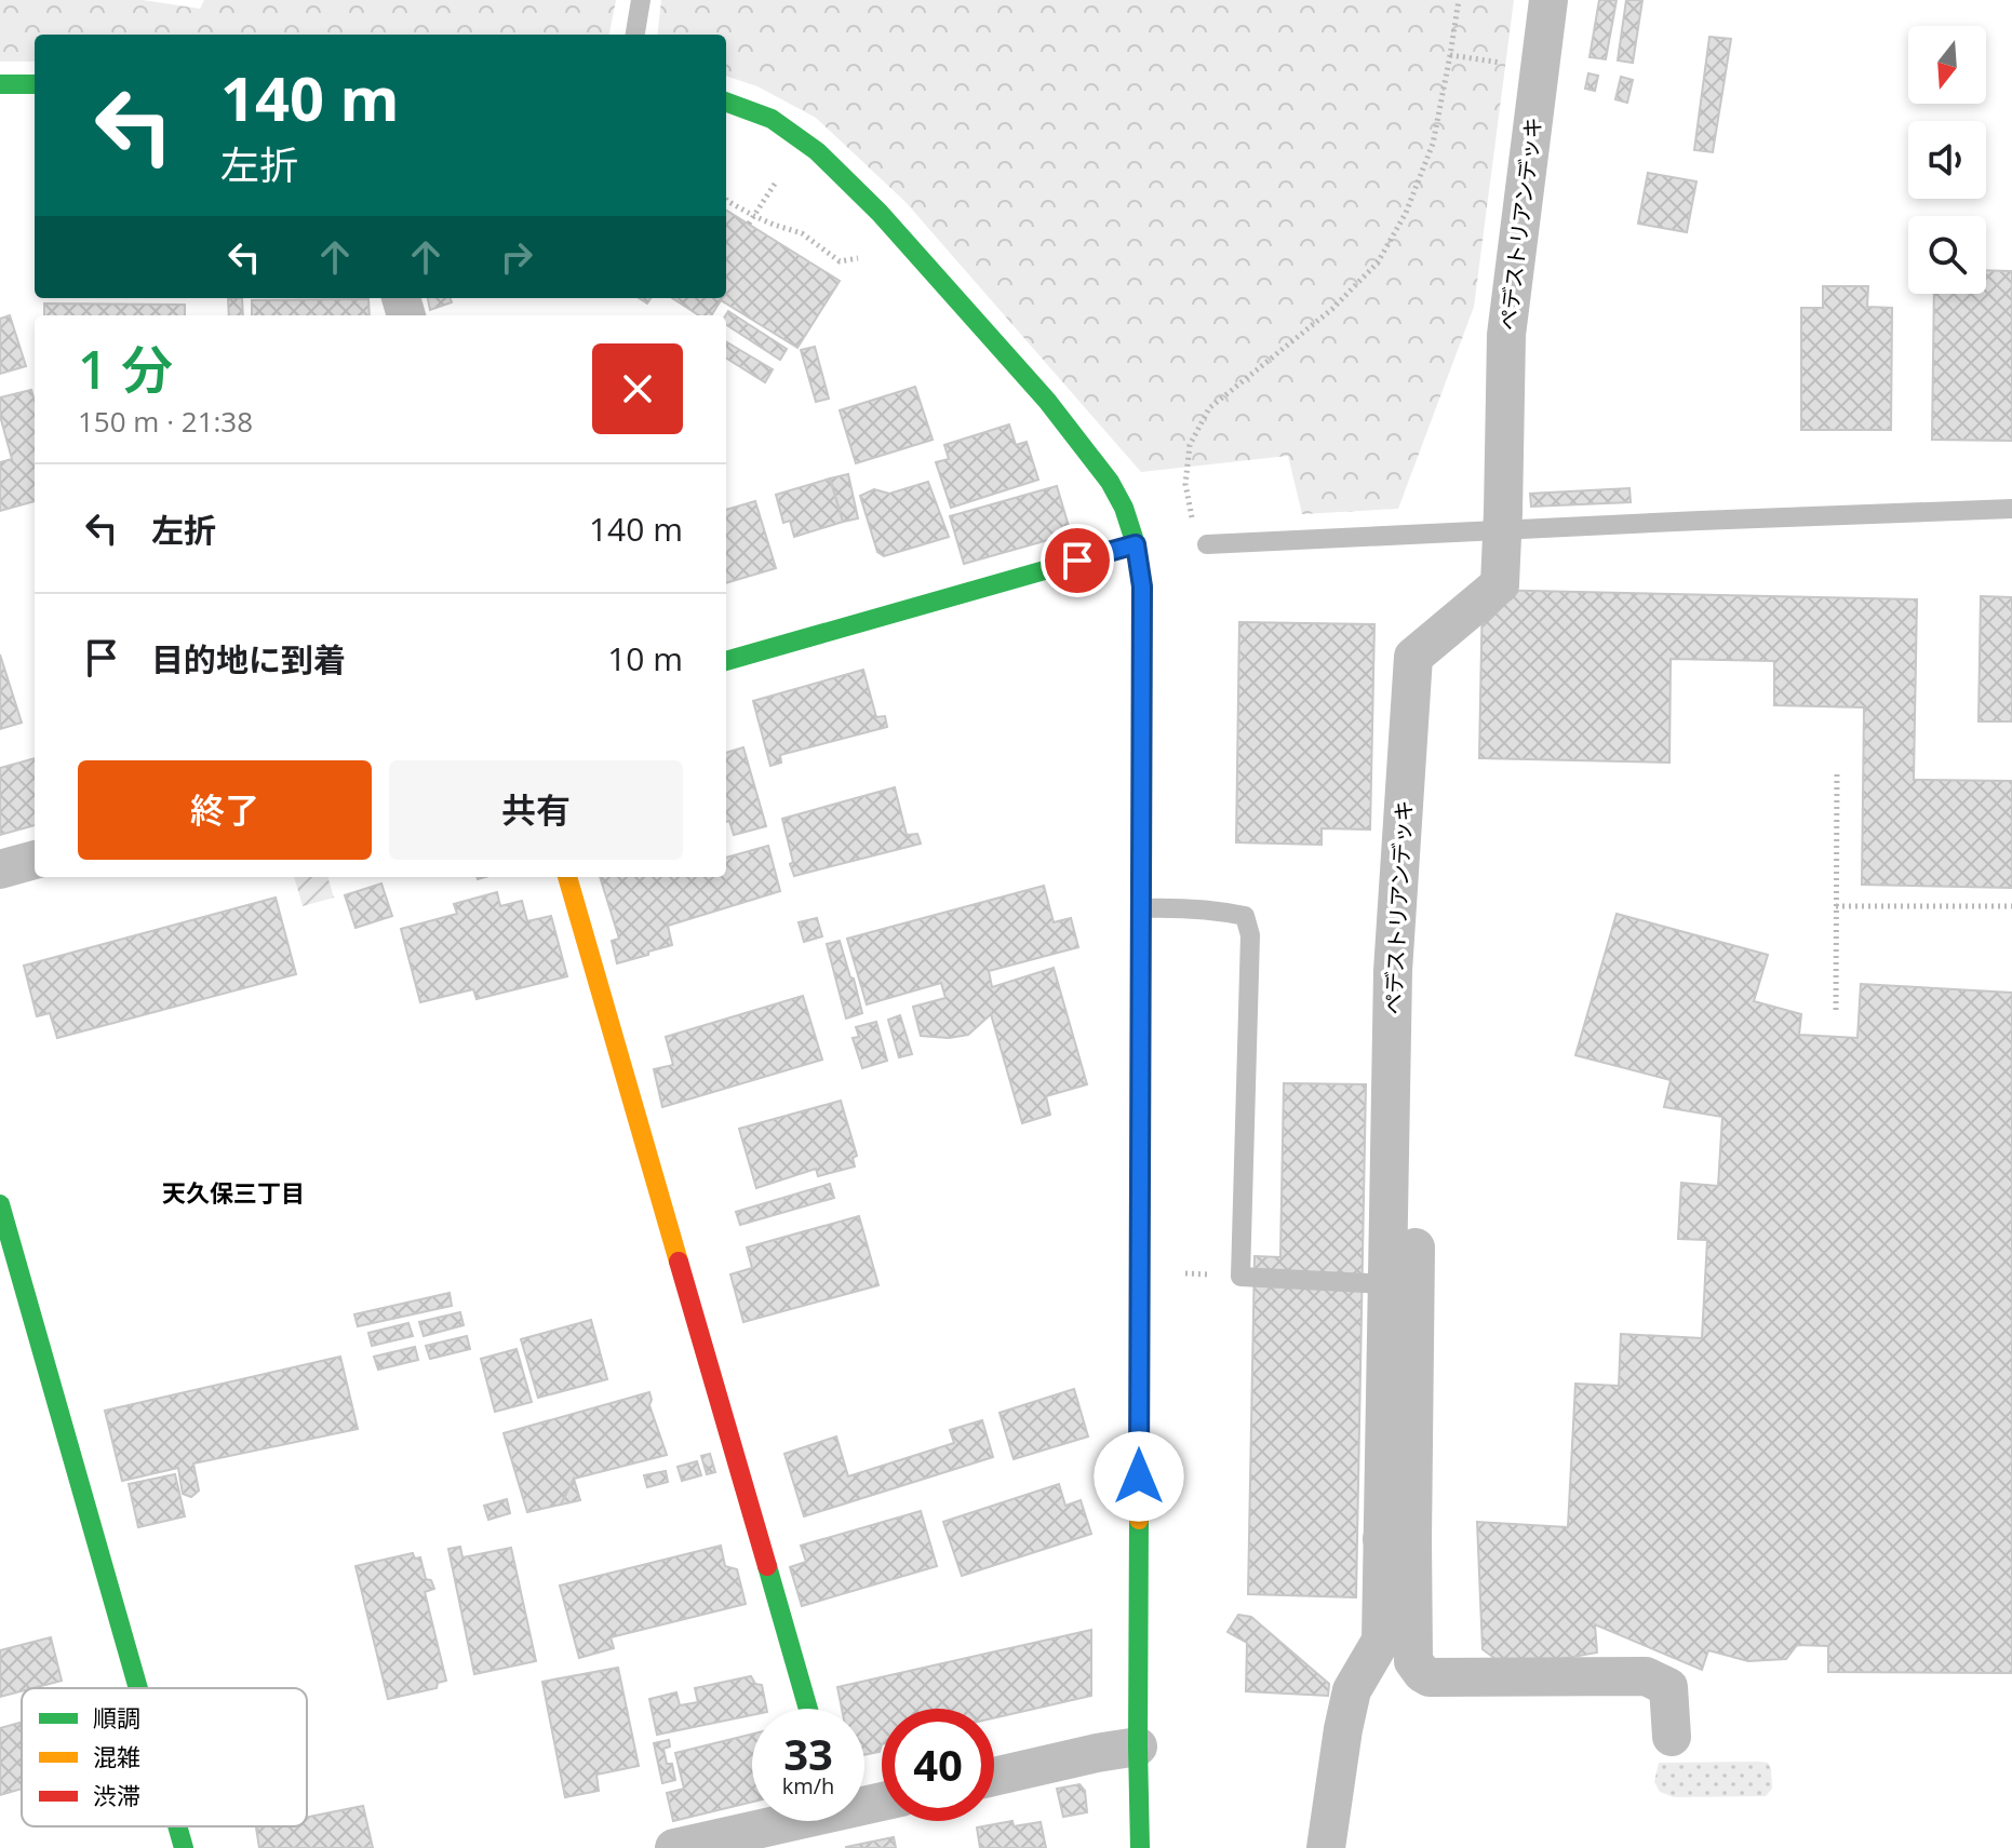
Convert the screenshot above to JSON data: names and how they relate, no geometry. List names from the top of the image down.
{
  "streets": {
    "street": ["ペデストリアンデッキ"]
  },
  "districts": ["天久保三丁目"],
  "legend": ["順調", "混雑", "渋滞"],
  "north": "bottom",
  "page": {
    "turn": ["140 m", "左折"],
    "heading": ["1 分", "150 m · 21:38"],
    "list": [
      {
        "name": "左折",
        "value": "140 m"
      },
      {
        "name": "目的地に到着",
        "value": "10 m"
      }
    ],
    "buttons": ["終了", "共有"],
    "speed": "33 km/h",
    "limit": "40"
  }
}
